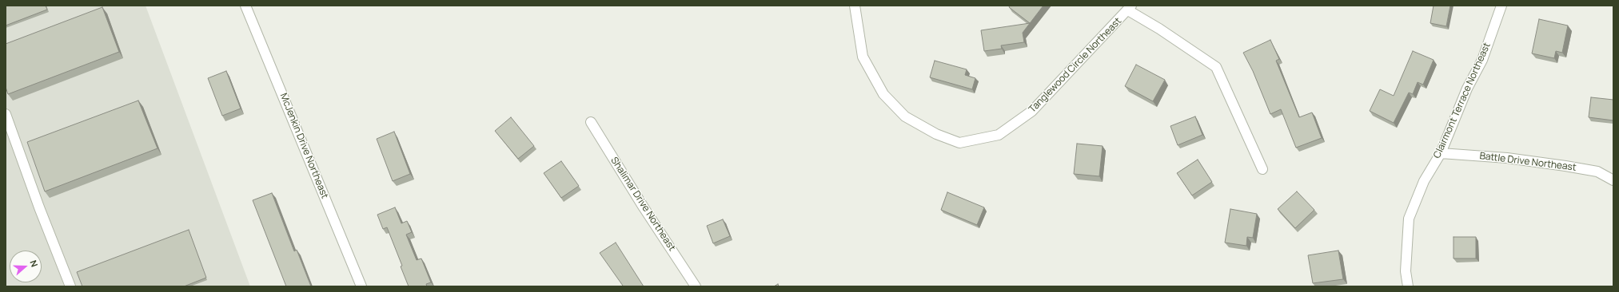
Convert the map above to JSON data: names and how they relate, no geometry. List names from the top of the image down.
{
  "streets": {
    "street": [
      "Tanglewood Circle Northeast",
      "Clairmont Terrace Northeast",
      "McJenkin Drive Northeast",
      "Battle Drive Northeast",
      "Shalimar Drive Northeast"
    ]
  },
  "crossings": [
    ["Clairmont Terrace Northeast", "Battle Drive Northeast"]
  ],
  "north": "right"
}
